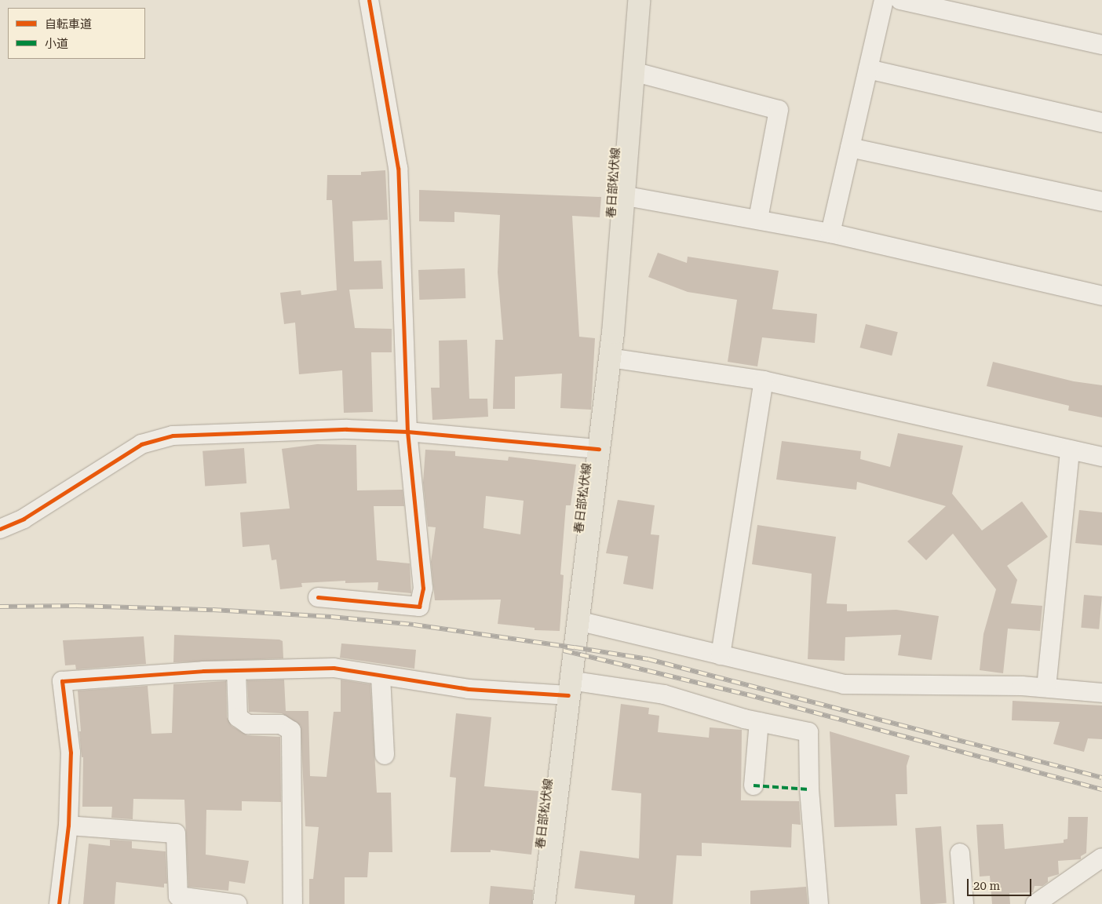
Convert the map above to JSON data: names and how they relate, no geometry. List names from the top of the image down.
{
  "streets": {
    "main road": ["春日部松伏線"]
  },
  "legend": ["自転車道", "小道"],
  "scale_bar": "20 m"
}
